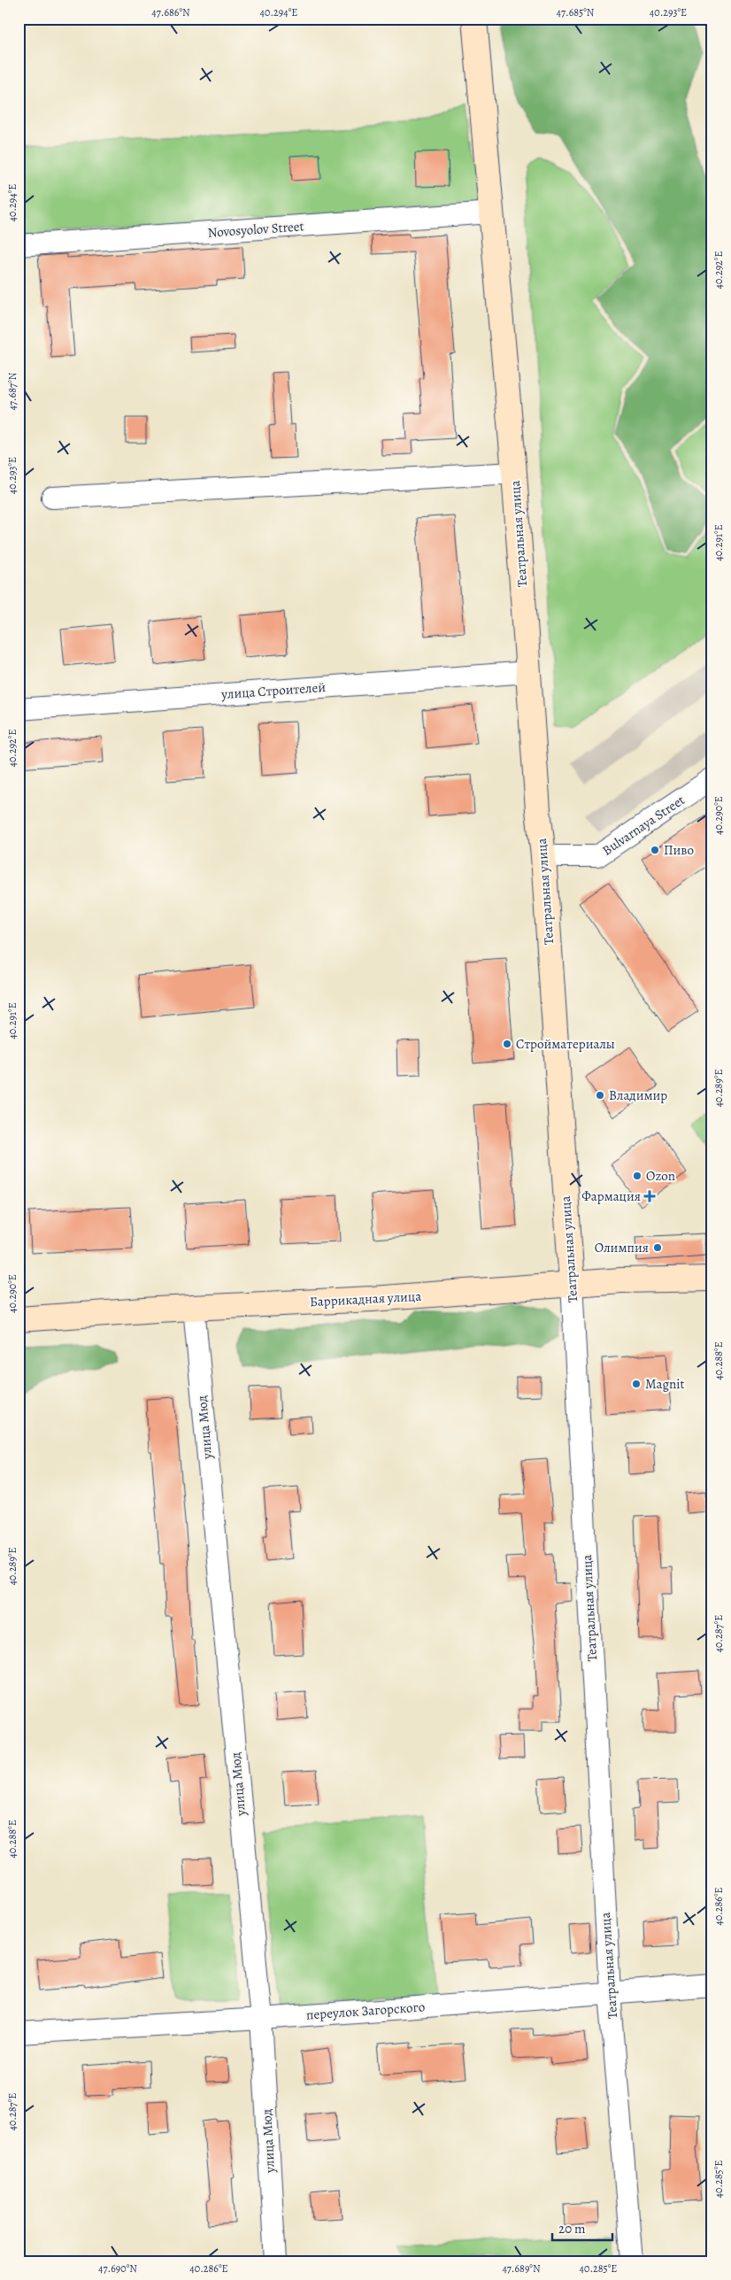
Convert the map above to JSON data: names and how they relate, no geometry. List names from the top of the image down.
{
  "streets": {
    "main road": ["Театральная улица", "Баррикадная улица"],
    "street": [
      "Novosyolov Street",
      "улица Строителей",
      "Bulvarnaya Street",
      "улица Мюд",
      "переулок Загорского"
    ]
  },
  "crossings": [
    ["Novosyolov Street", "Театральная улица"],
    ["Театральная улица", "улица Строителей"],
    ["Театральная улица", "Bulvarnaya Street"],
    ["Театральная улица", "Баррикадная улица"],
    ["Театральная улица", "переулок Загорского"],
    ["Баррикадная улица", "улица Мюд"],
    ["улица Мюд", "переулок Загорского"]
  ],
  "places": {
    "other": [
      "Пиво",
      "Стройматериалы",
      "Владимир",
      "Ozon",
      "Олимпия",
      "Magnit"
    ],
    "health": ["Фармация"]
  },
  "scale_bar": "20 m",
  "coordinates": [
    "47.686°N",
    "40.294°E",
    "47.685°N",
    "40.293°E",
    "40.292°E",
    "47.687°N",
    "40.291°E",
    "40.290°E",
    "40.289°E",
    "40.288°E",
    "40.287°E",
    "40.286°E",
    "40.285°E",
    "47.690°N",
    "47.689°N"
  ]
}
